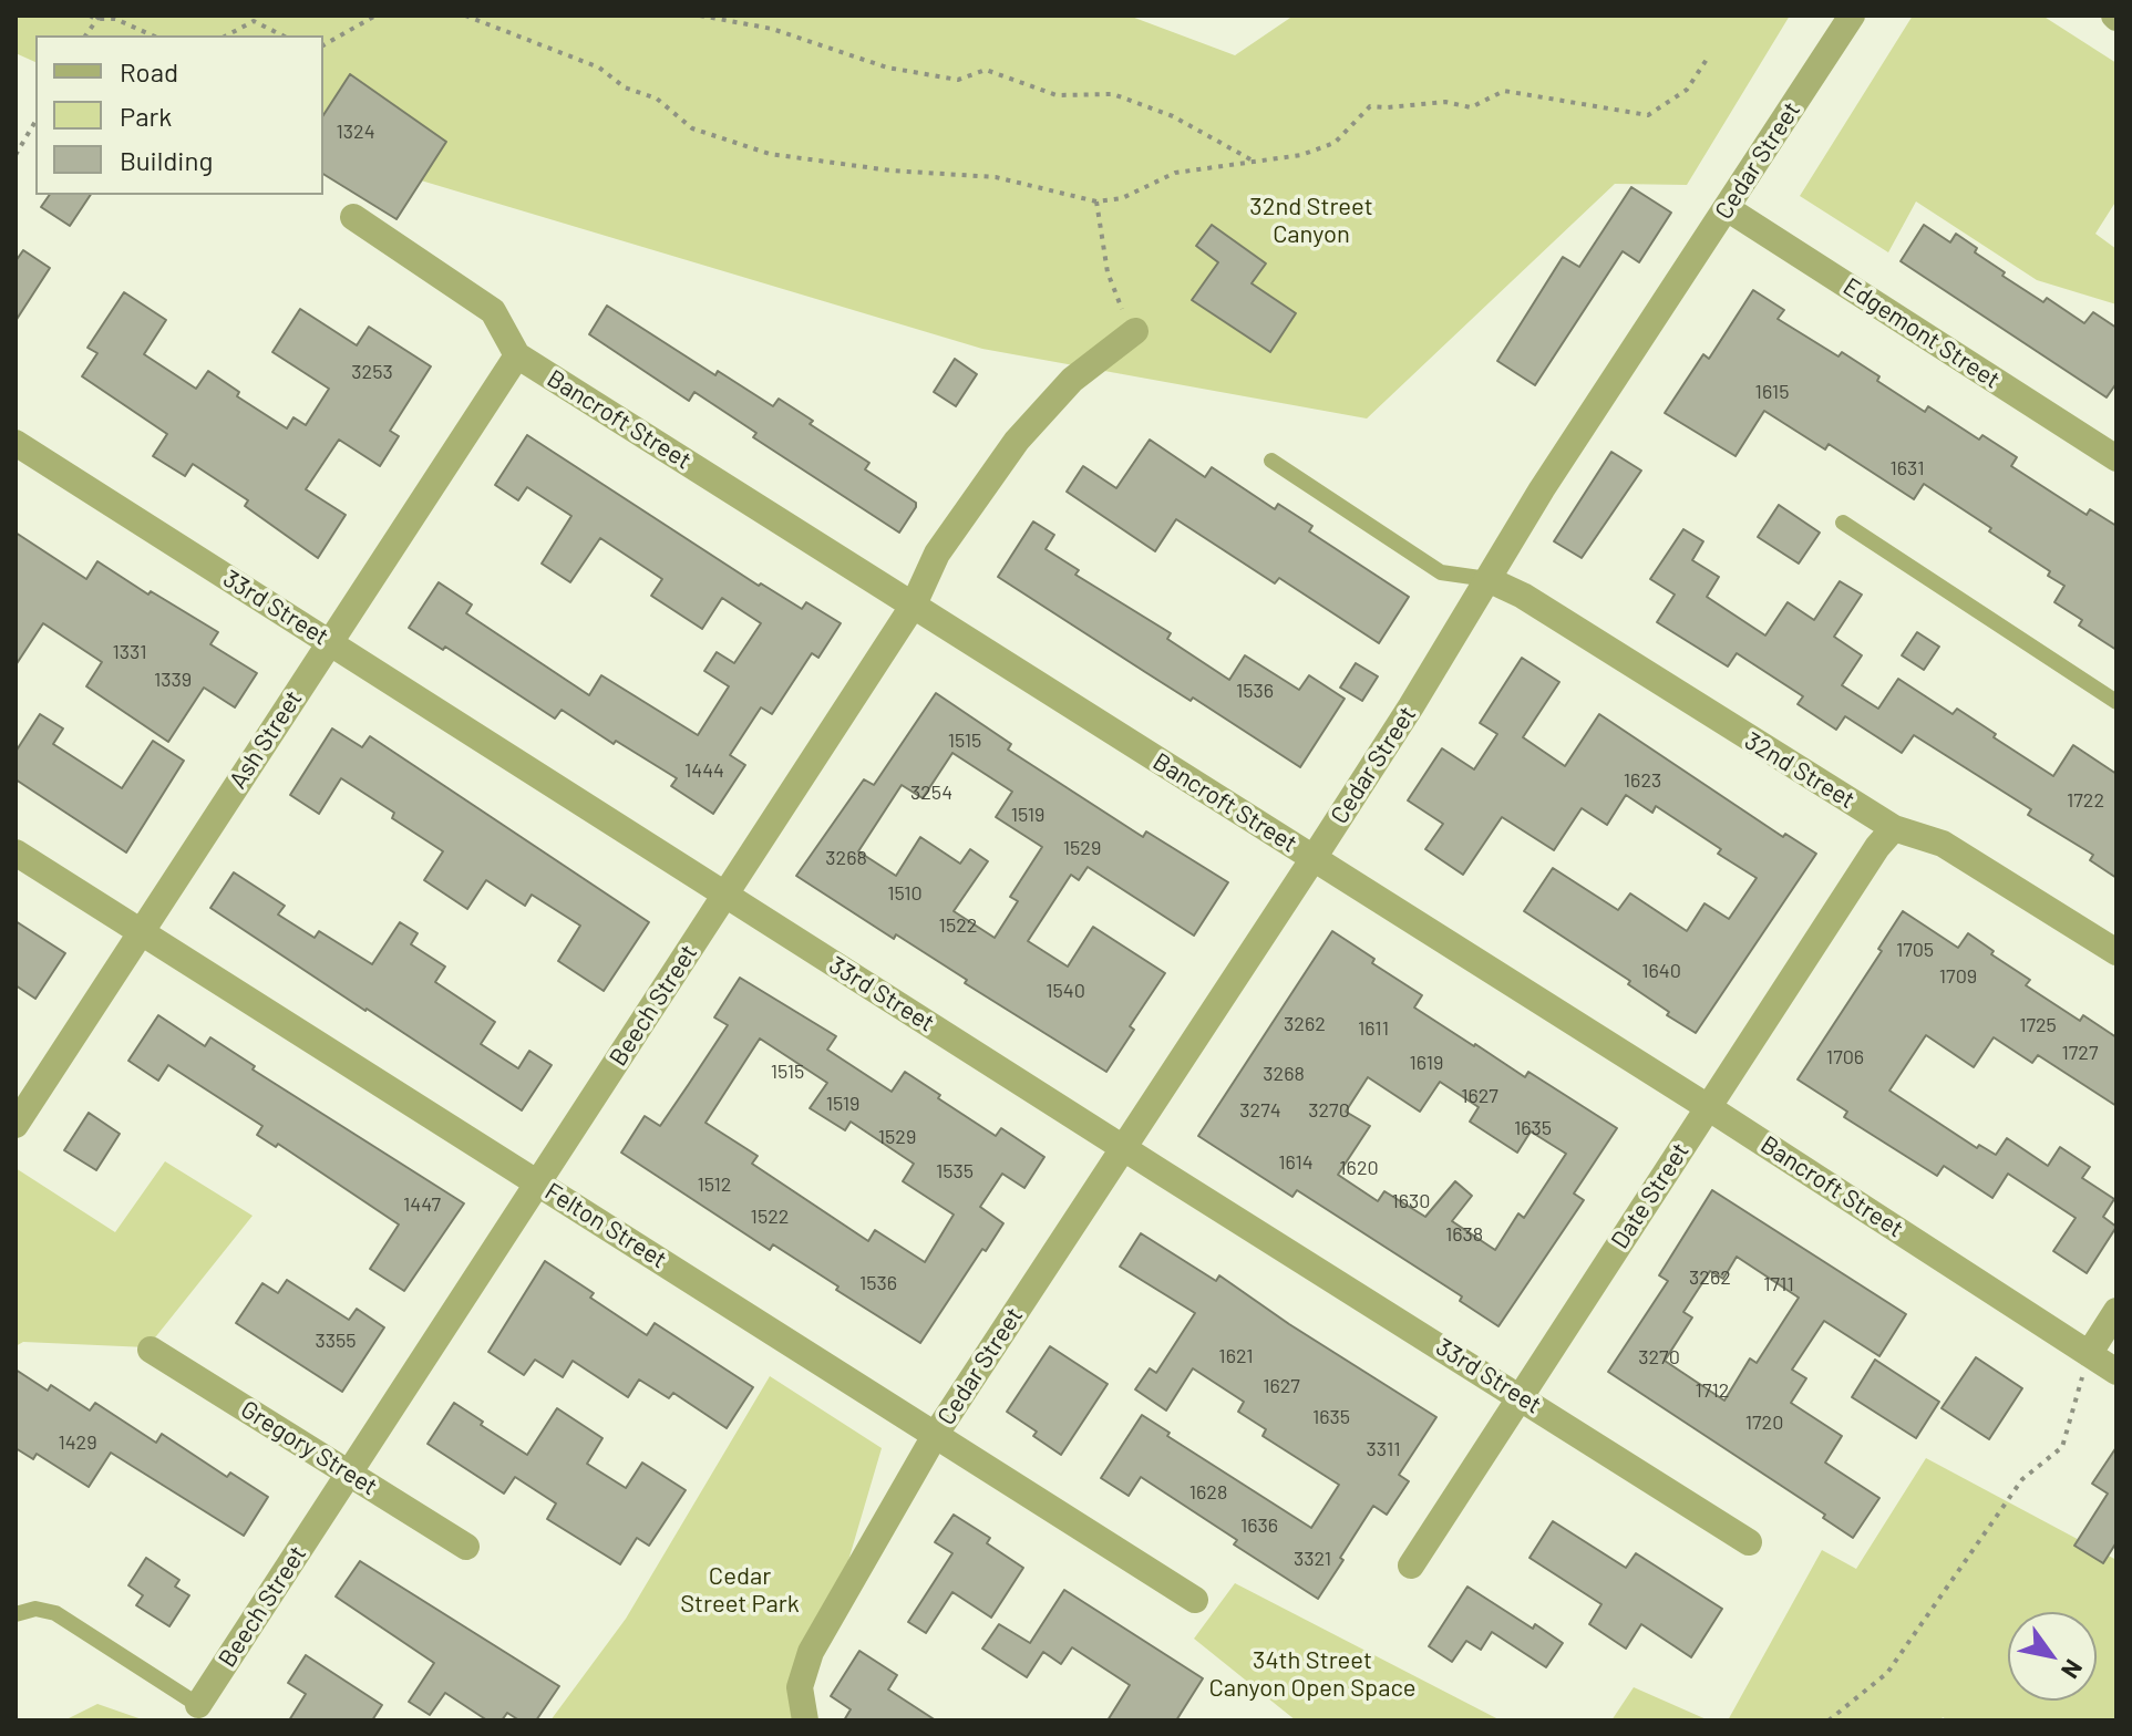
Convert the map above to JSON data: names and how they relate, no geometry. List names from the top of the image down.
{
  "streets": {
    "street": [
      "Cedar Street",
      "Edgemont Street",
      "Bancroft Street",
      "33rd Street",
      "Ash Street",
      "32nd Street",
      "Beech Street",
      "Date Street",
      "Felton Street",
      "Gregory Street"
    ]
  },
  "crossings": [
    ["Cedar Street", "Edgemont Street"],
    ["Cedar Street", "Bancroft Street"],
    ["Cedar Street", "33rd Street"],
    ["Cedar Street", "32nd Street"],
    ["Cedar Street", "Felton Street"],
    ["Bancroft Street", "Ash Street"],
    ["Bancroft Street", "Beech Street"],
    ["Bancroft Street", "Date Street"],
    ["33rd Street", "Ash Street"],
    ["33rd Street", "Beech Street"],
    ["33rd Street", "Date Street"],
    ["Ash Street", "Felton Street"],
    ["32nd Street", "Date Street"],
    ["Beech Street", "Felton Street"],
    ["Beech Street", "Gregory Street"]
  ],
  "parks": ["32nd Street Canyon", "Cedar Street Park", "34th Street Canyon Open Space"],
  "house_numbers": [
    "1324",
    "3253",
    "1615",
    "1631",
    "1331",
    "1339",
    "1536",
    "1515",
    "1444",
    "1623",
    "3254",
    "1722",
    "1519",
    "1529",
    "3268",
    "1510",
    "1522",
    "1705",
    "1640",
    "1709",
    "1540",
    "3262",
    "1725",
    "1611",
    "1727",
    "1706",
    "1619",
    "1515",
    "3268",
    "1627",
    "1519",
    "3274",
    "3270",
    "1635",
    "1529",
    "1614",
    "1620",
    "1535",
    "1512",
    "1630",
    "1447",
    "1522",
    "1638",
    "3262",
    "1536",
    "1711",
    "3355",
    "1621",
    "3270",
    "1627",
    "1712",
    "1635",
    "1720",
    "1429",
    "3311",
    "1628",
    "1636",
    "3321"
  ],
  "legend": ["Road", "Park", "Building"],
  "north": "bottom right"
}
